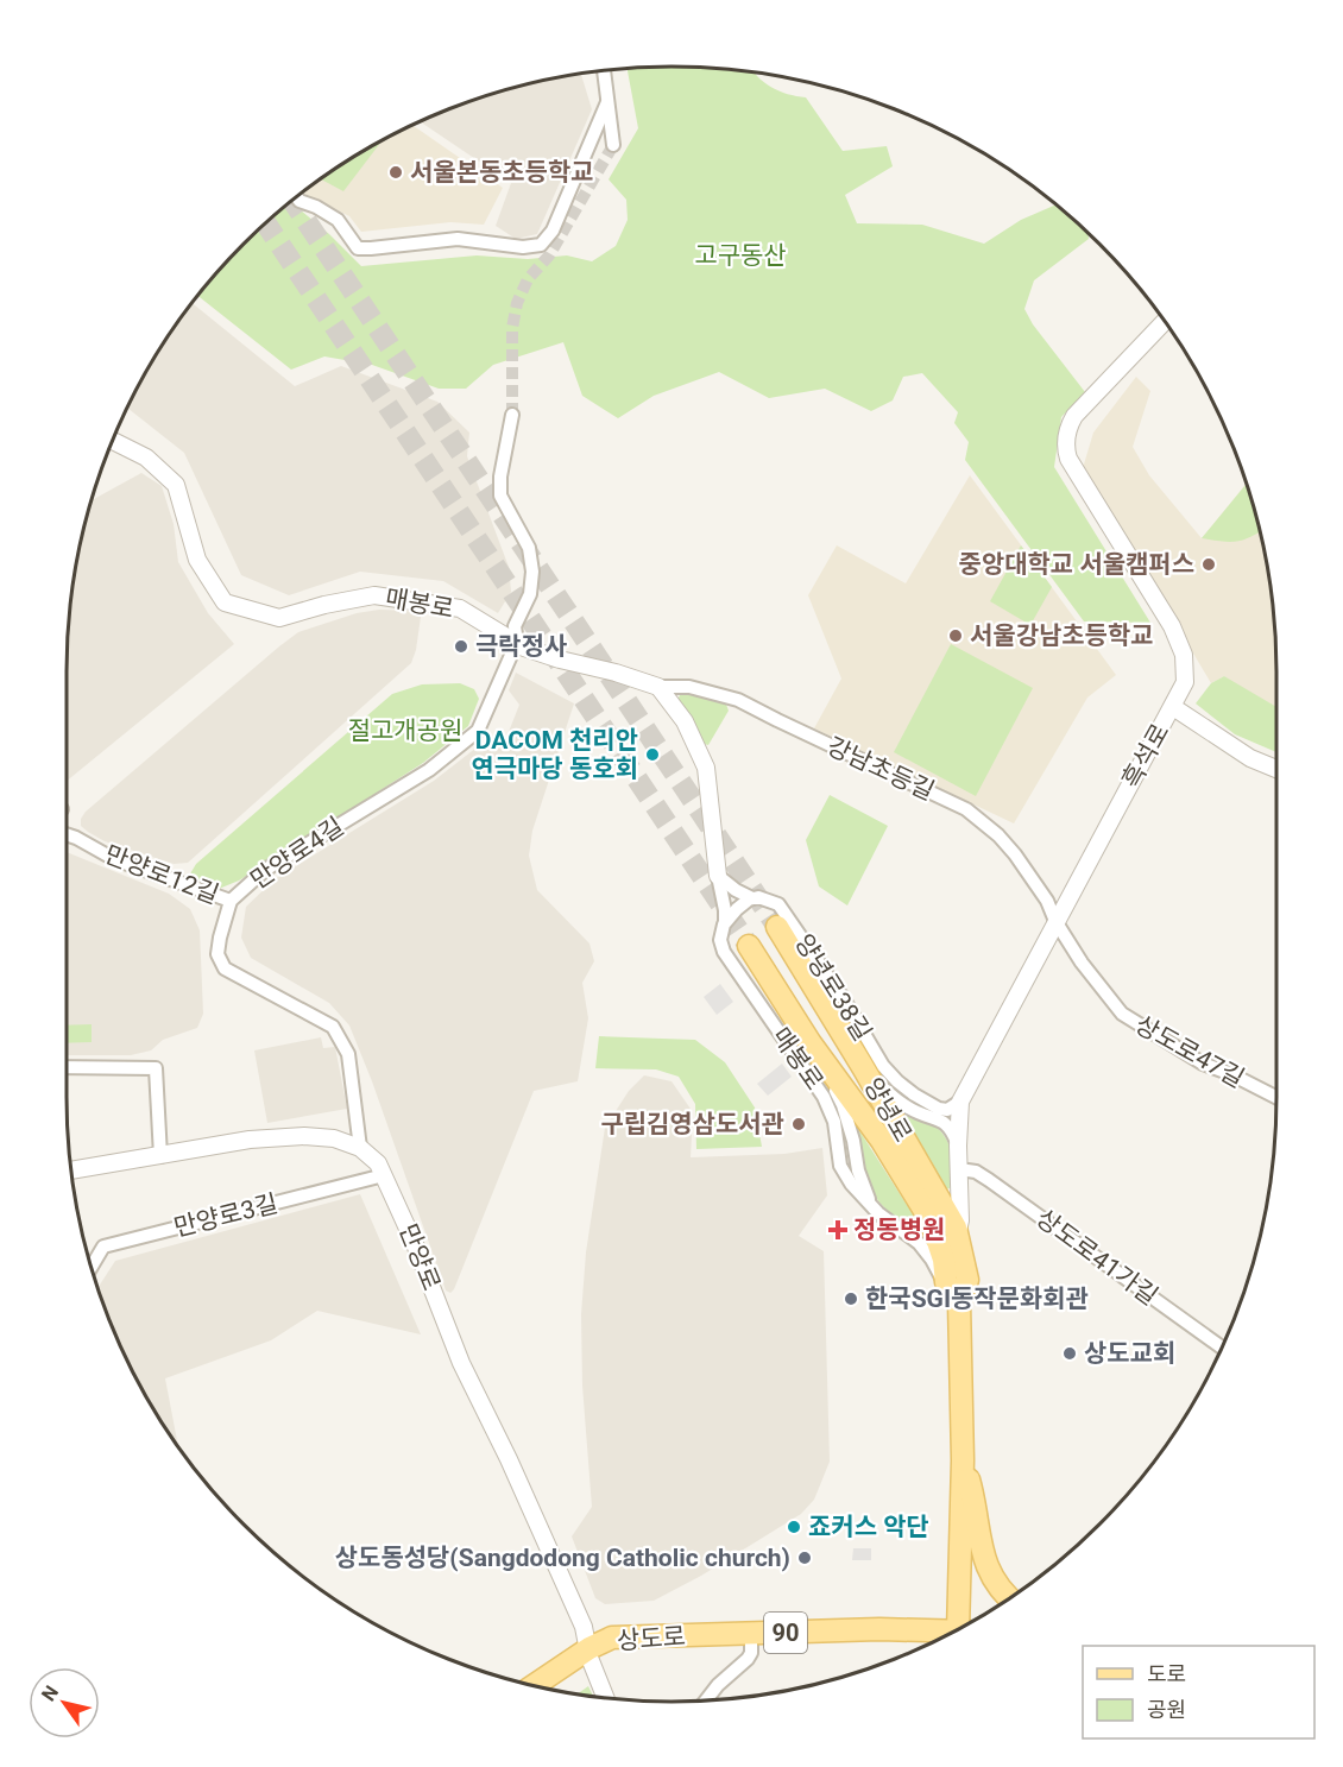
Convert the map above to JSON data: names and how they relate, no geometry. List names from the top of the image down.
{
  "streets": {
    "main road": ["양녕로", "90", "상도로"],
    "street": [
      "매봉로",
      "흑석로",
      "강남초등길",
      "만양로4길",
      "만양로12길",
      "양녕로38길",
      "상도로47길",
      "만양로3길",
      "만양로",
      "상도로41가길"
    ]
  },
  "crossings": [
    ["매봉로", "강남초등길"],
    ["매봉로", "만양로4길"],
    ["매봉로", "양녕로38길"],
    ["매봉로", "양녕로"],
    ["흑석로", "강남초등길"],
    ["흑석로", "양녕로38길"],
    ["흑석로", "상도로47길"],
    ["흑석로", "양녕로"],
    ["흑석로", "상도로41가길"],
    ["강남초등길", "상도로47길"],
    ["만양로4길", "만양로12길"],
    ["만양로4길", "만양로"],
    ["만양로3길", "만양로"],
    ["만양로", "상도로"]
  ],
  "parks": ["고구동산", "절고개공원"],
  "places": {
    "other": [
      "서울본동초등학교",
      "중앙대학교 서울캠퍼스",
      "서울강남초등학교",
      "극락정사",
      "DACOM 천리안 연극마당 동호회",
      "구립김영삼도서관",
      "한국SGI동작문화회관",
      "상도교회",
      "죠커스 악단",
      "상도동성당(Sangdodong Catholic church)"
    ],
    "health": ["정동병원"]
  },
  "legend": ["도로", "공원"],
  "north": "top left"
}
